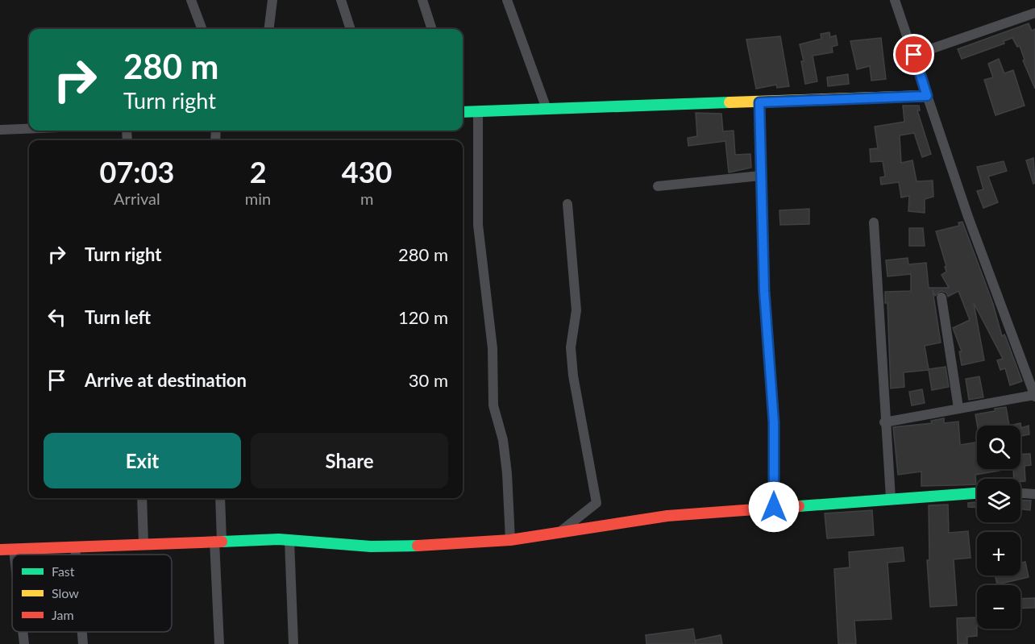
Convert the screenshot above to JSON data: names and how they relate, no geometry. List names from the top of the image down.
{
  "legend": ["Fast", "Slow", "Jam"],
  "page": {
    "turn": ["280 m", "Turn right"],
    "eta": [
      "07:03",
      "Arrival",
      "2",
      "min",
      "430",
      "m"
    ],
    "list": [
      {
        "name": "Turn right",
        "value": "280 m"
      },
      {
        "name": "Turn left",
        "value": "120 m"
      },
      {
        "name": "Arrive at destination",
        "value": "30 m"
      }
    ],
    "buttons": ["Exit", "Share"],
    "map_buttons": ["+", "−"]
  }
}
